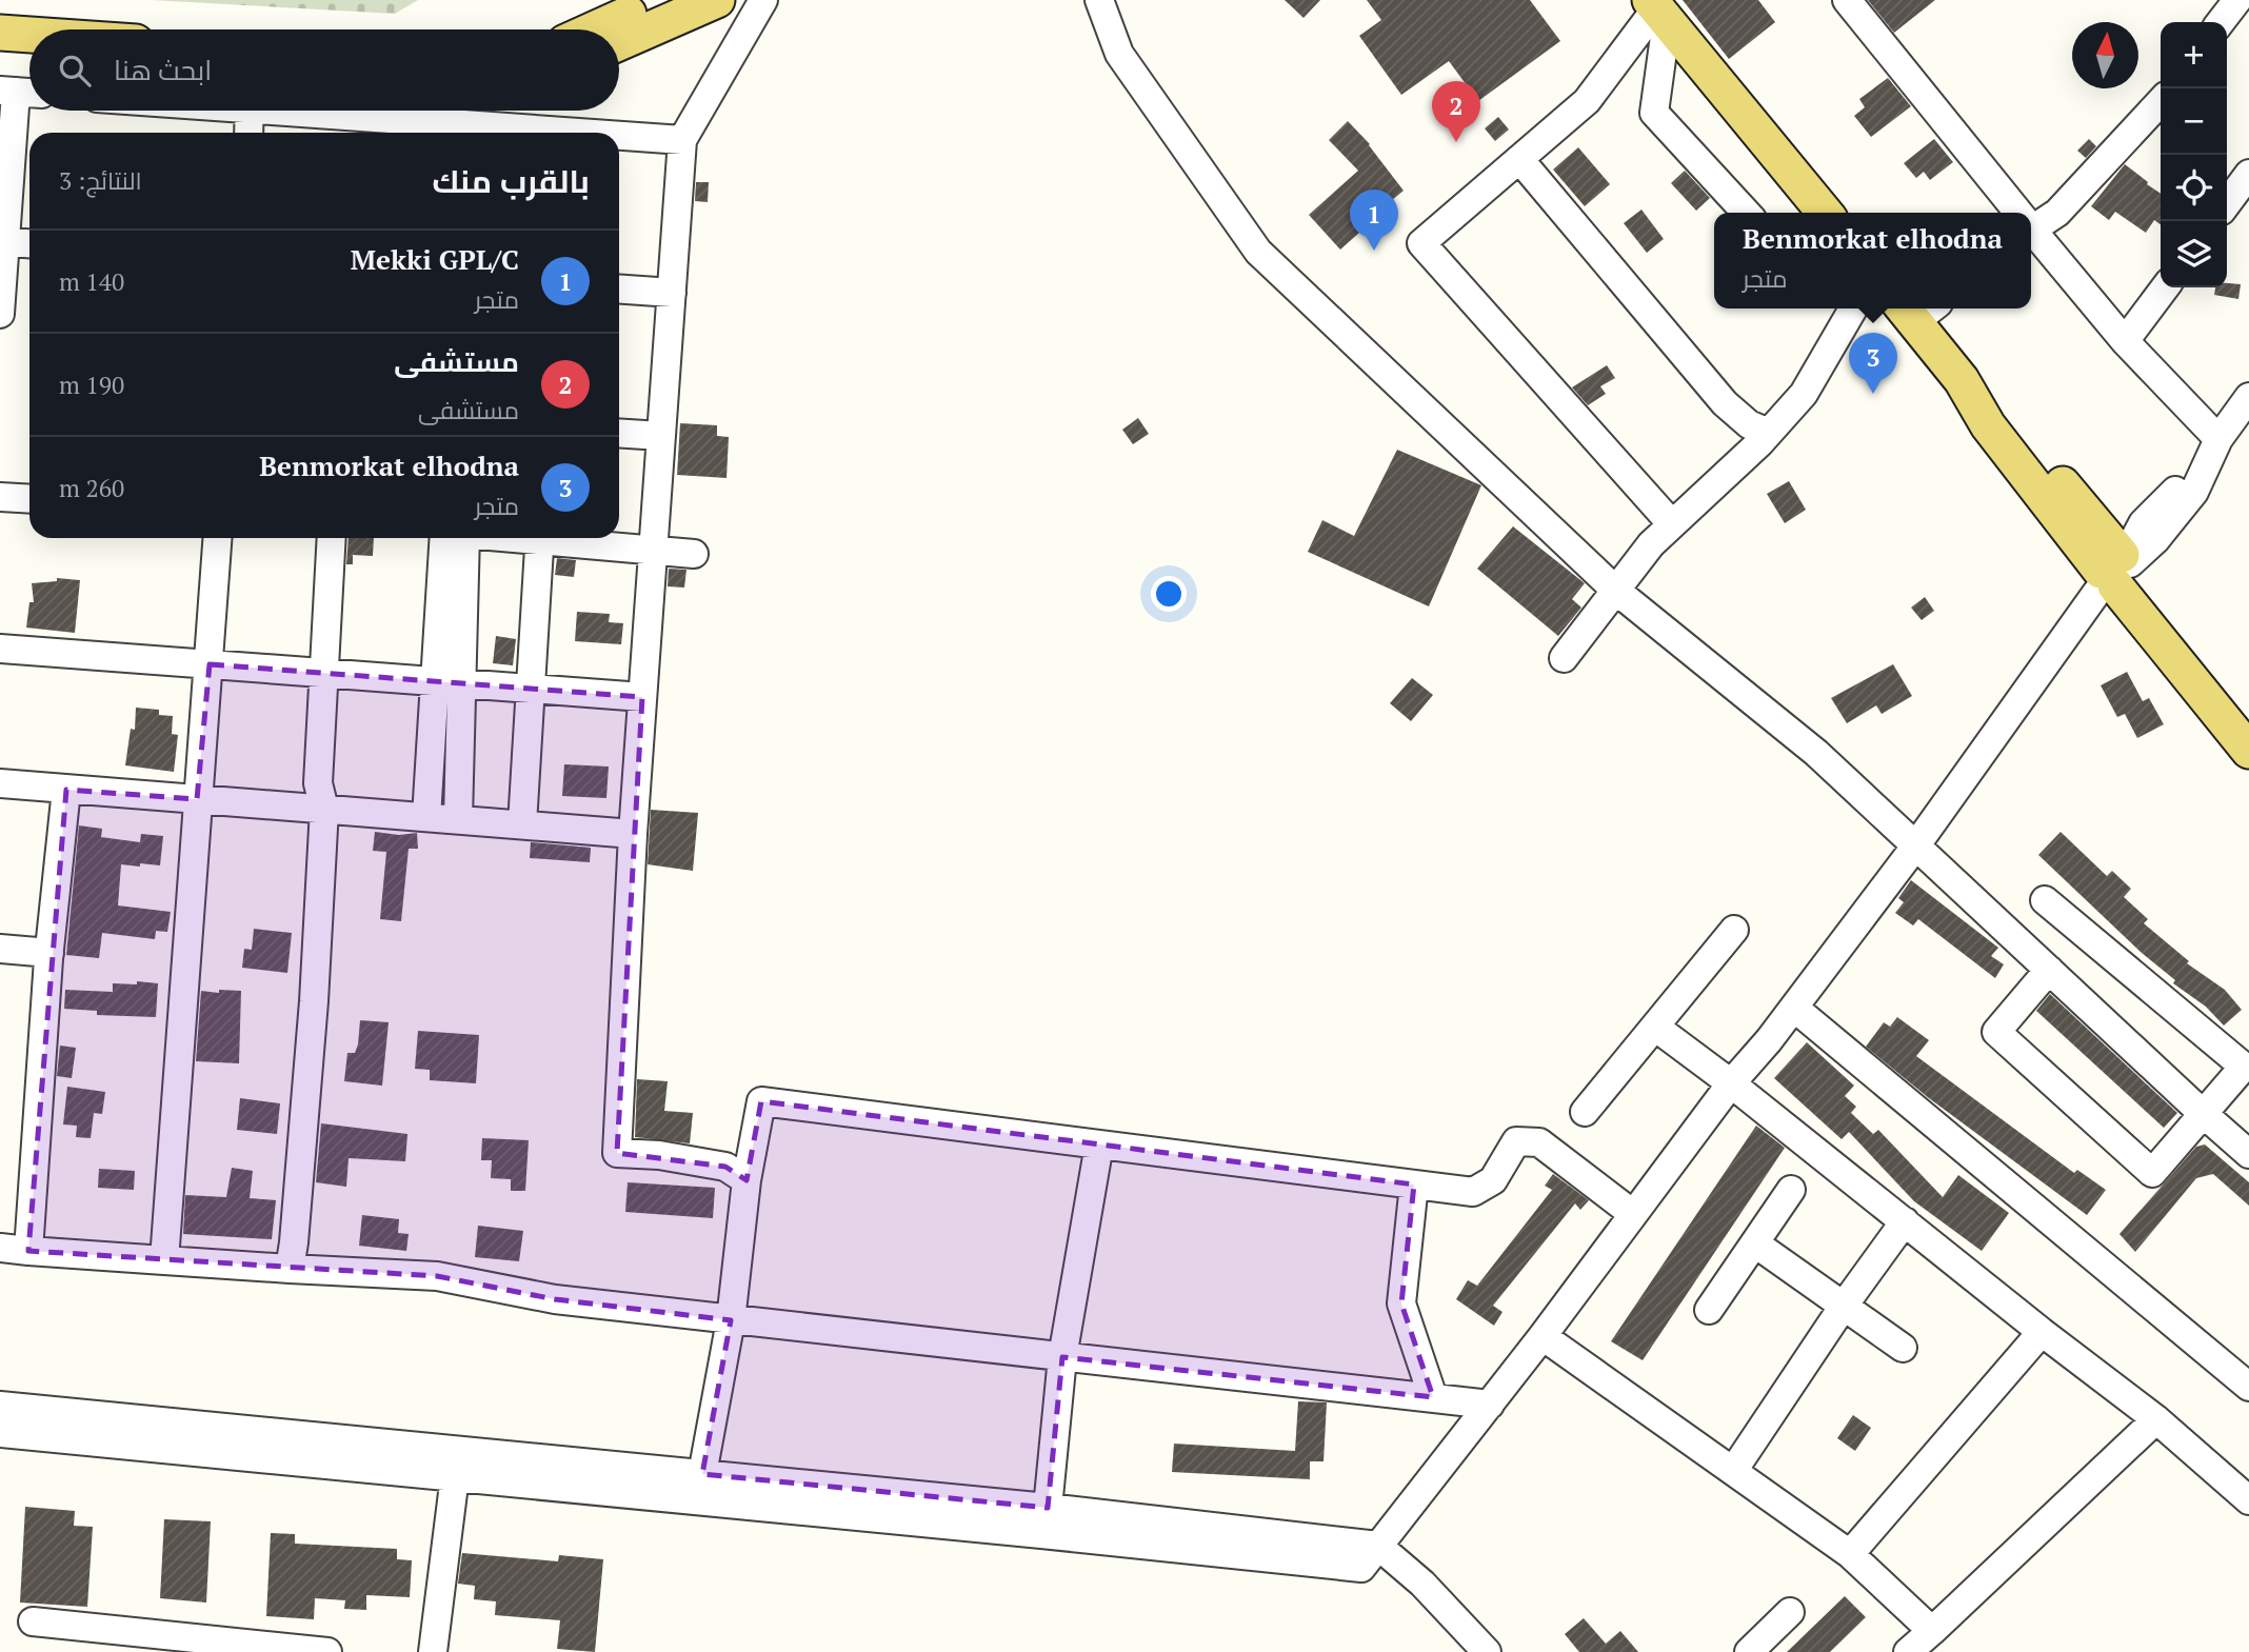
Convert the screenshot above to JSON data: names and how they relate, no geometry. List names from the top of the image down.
{
  "north": "top",
  "page": {
    "map_buttons": ["+", "−"],
    "search": "ابحث هنا",
    "pins": ["2", "1", "3"],
    "heading": ["بالقرب منك", "النتائج: 3"],
    "popup": ["Benmorkat elhodna", "متجر"],
    "list": [
      {
        "mark": "1",
        "name": "Mekki GPL/C",
        "note": "متجر",
        "value": "140 m"
      },
      {
        "mark": "2",
        "name": "مستشفى",
        "note": "مستشفى",
        "value": "190 m"
      },
      {
        "mark": "3",
        "name": "Benmorkat elhodna",
        "note": "متجر",
        "value": "260 m"
      }
    ]
  }
}
